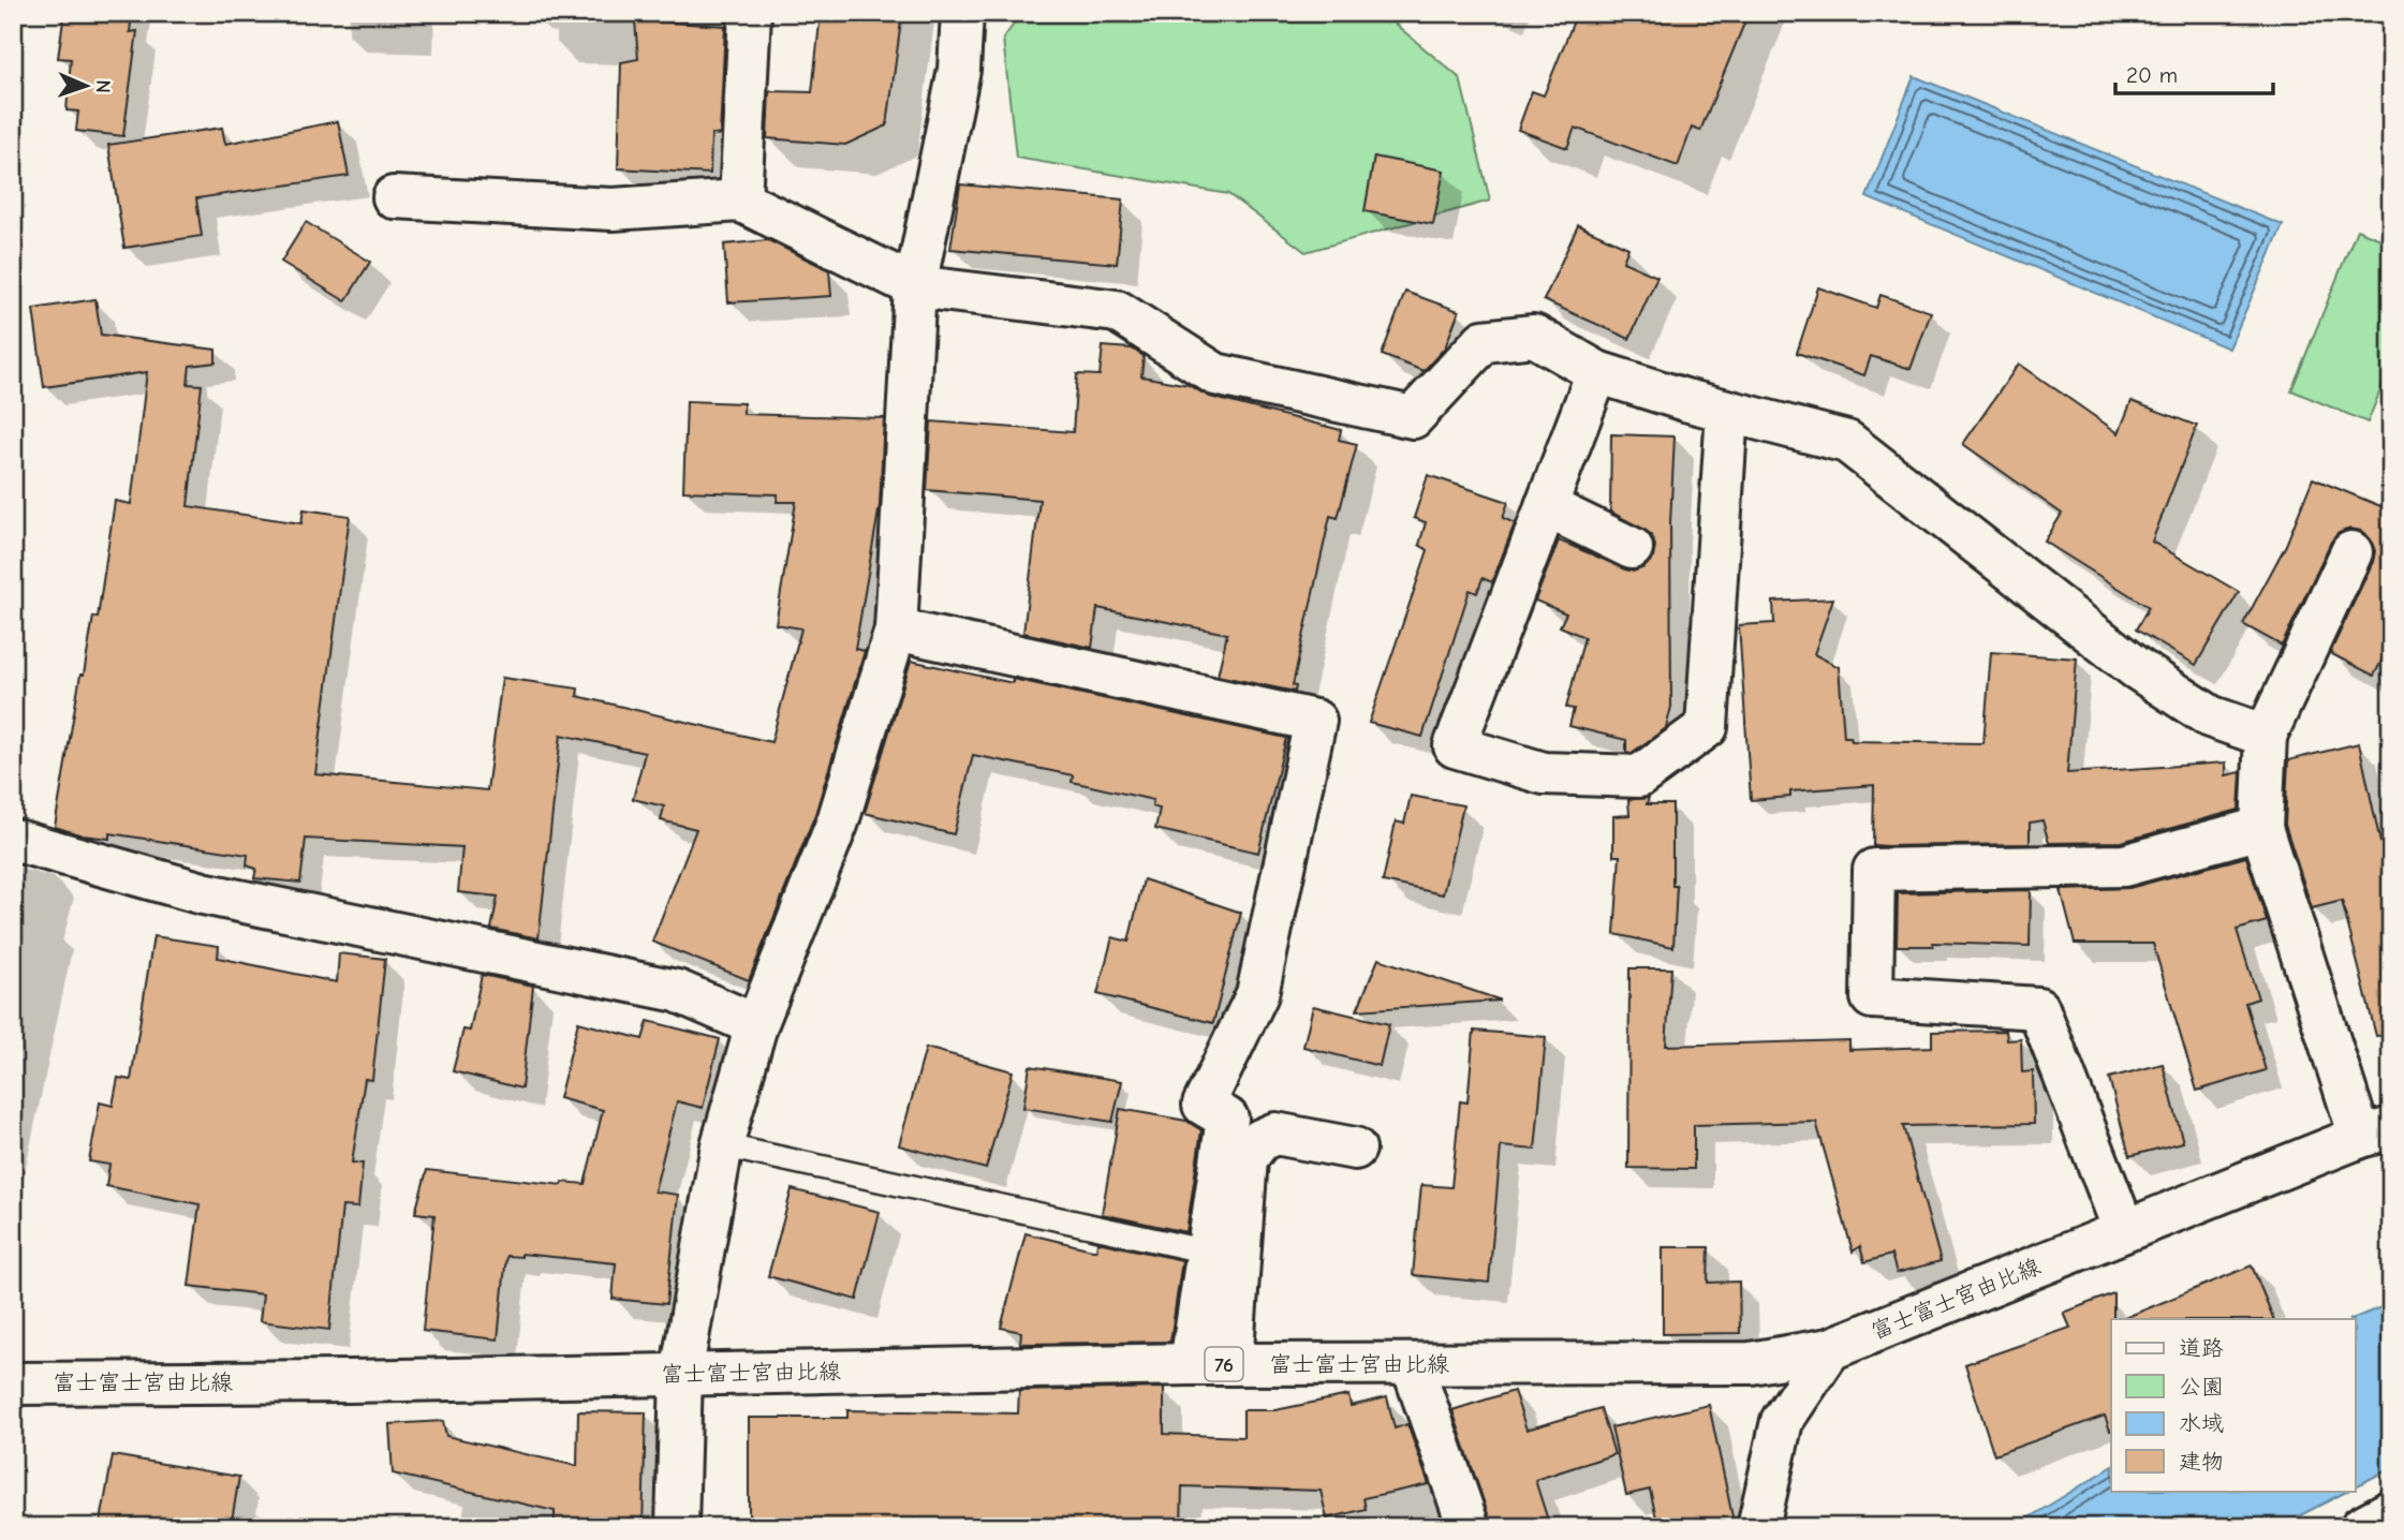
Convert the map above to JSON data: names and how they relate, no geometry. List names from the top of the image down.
{
  "streets": {
    "street": ["富士富士宮由比線", "76"]
  },
  "legend": [
    "道路",
    "公園",
    "水域",
    "建物"
  ],
  "scale_bar": "20 m",
  "north": "right"
}
